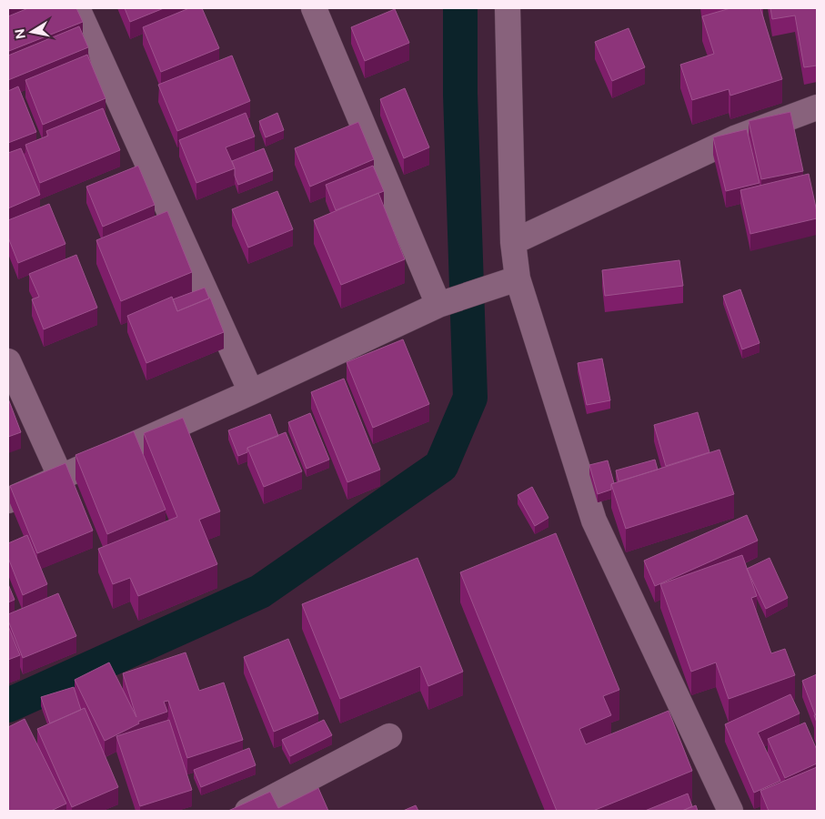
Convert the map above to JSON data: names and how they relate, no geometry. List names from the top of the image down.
{
  "north": "left"
}
